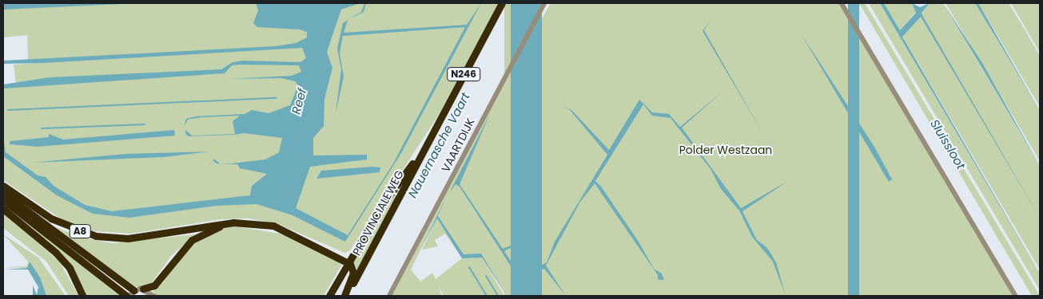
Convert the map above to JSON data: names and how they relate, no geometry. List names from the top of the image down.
{
  "streets": {
    "highway": ["N246", "PROVINCIALEWEG", "A8"],
    "street": ["VAARTDIJK"]
  },
  "crossings": [
    ["N246", "PROVINCIALEWEG"],
    ["N246", "A8"],
    ["PROVINCIALEWEG", "A8"]
  ],
  "water": ["Reef", "Sluissloot", "Nauernasche Vaart"],
  "parks": ["Polder Westzaan"]
}
